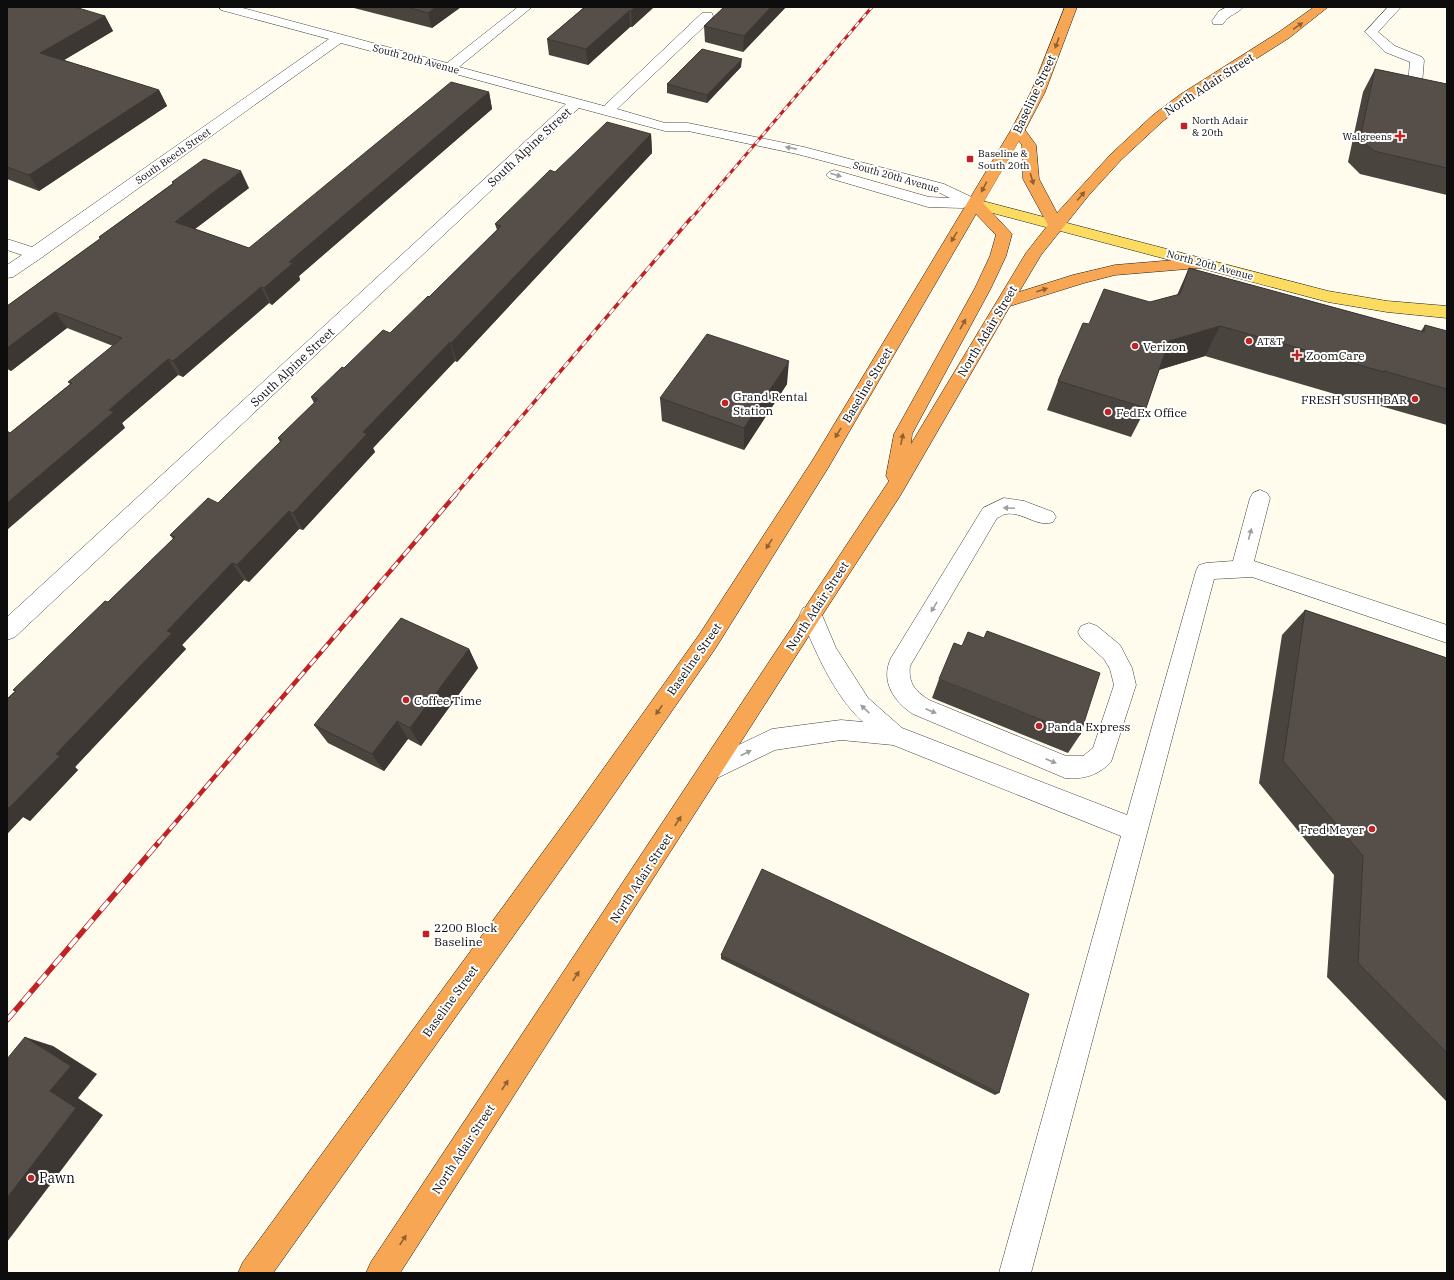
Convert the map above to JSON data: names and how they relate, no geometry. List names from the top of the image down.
{
  "streets": {
    "highway": ["North Adair Street", "Baseline Street"],
    "main road": ["North 20th Avenue"],
    "street": ["South 20th Avenue", "South Alpine Street", "South Beech Street"]
  },
  "crossings": [
    ["South 20th Avenue", "Baseline Street"],
    ["South 20th Avenue", "South Alpine Street"],
    ["South 20th Avenue", "South Beech Street"],
    ["South 20th Avenue", "North 20th Avenue"],
    ["North Adair Street", "North 20th Avenue"],
    ["Baseline Street", "North 20th Avenue"]
  ],
  "one_way": ["North Adair Street", "Baseline Street"],
  "places": {
    "transit": ["North Adair & 20th", "Baseline & South 20th", "2200 Block Baseline"],
    "health": ["Walgreens", "ZoomCare"],
    "other": [
      "AT&T",
      "Verizon",
      "FRESH SUSHI BAR",
      "Grand Rental Station",
      "FedEx Office",
      "Coffee Time",
      "Panda Express",
      "Fred Meyer",
      "Pawn"
    ]
  }
}
